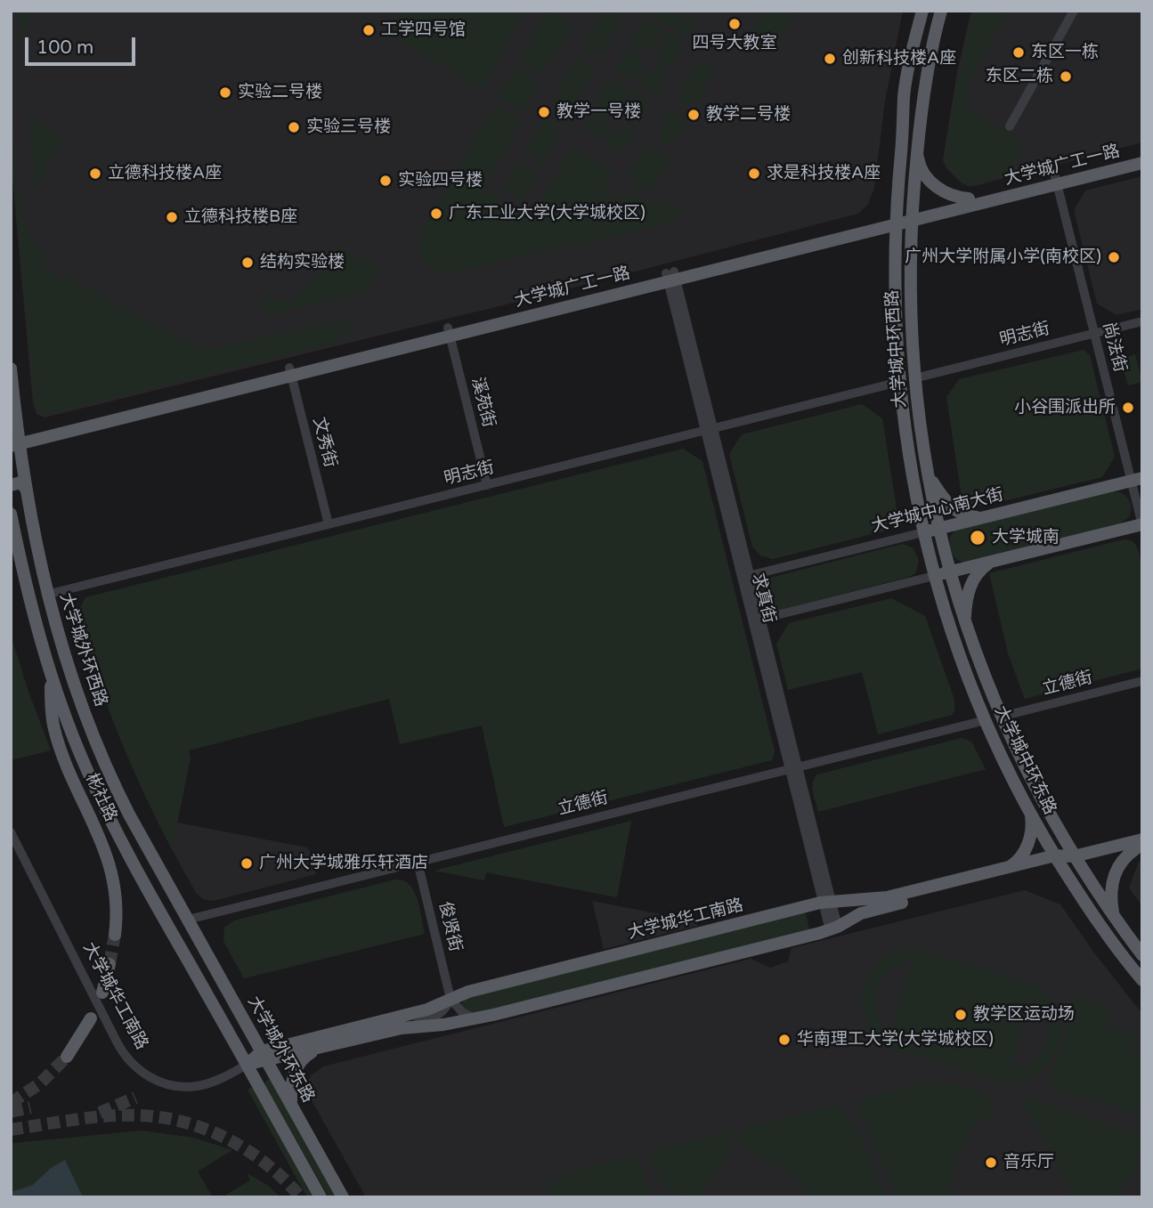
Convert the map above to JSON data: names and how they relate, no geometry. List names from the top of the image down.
{
  "streets": {
    "main road": [
      "大学城广工一路",
      "大学城中环西路",
      "大学城中心南大街",
      "大学城外环西路",
      "大学城中环东路",
      "彬社路",
      "大学城华工南路",
      "大学城外环东路"
    ],
    "street": [
      "明志街",
      "尚法街",
      "溪苑街",
      "文秀街",
      "求真街",
      "立德街",
      "俊贤街"
    ]
  },
  "crossings": [
    ["大学城广工一路", "尚法街"],
    ["大学城广工一路", "大学城中环西路"],
    ["大学城广工一路", "溪苑街"],
    ["大学城广工一路", "文秀街"],
    ["大学城广工一路", "求真街"],
    ["大学城广工一路", "大学城外环西路"],
    ["明志街", "尚法街"],
    ["明志街", "大学城中环西路"],
    ["明志街", "溪苑街"],
    ["明志街", "文秀街"],
    ["明志街", "求真街"],
    ["明志街", "大学城外环西路"],
    ["尚法街", "大学城中心南大街"],
    ["大学城中环西路", "大学城中心南大街"],
    ["大学城中环西路", "大学城中环东路"],
    ["大学城中心南大街", "求真街"],
    ["大学城中心南大街", "大学城中环东路"],
    ["求真街", "立德街"],
    ["求真街", "大学城华工南路"],
    ["大学城外环西路", "立德街"],
    ["大学城外环西路", "彬社路"],
    ["大学城外环西路", "大学城华工南路"],
    ["大学城外环西路", "大学城外环东路"],
    ["立德街", "大学城中环东路"],
    ["立德街", "俊贤街"],
    ["立德街", "大学城外环东路"],
    ["大学城中环东路", "大学城华工南路"],
    ["大学城华工南路", "俊贤街"],
    ["大学城华工南路", "大学城外环东路"]
  ],
  "places": [
    "四号大教室",
    "工学四号馆",
    "东区一栋",
    "创新科技楼A座",
    "东区二栋",
    "实验二号楼",
    "教学一号楼",
    "教学二号楼",
    "实验三号楼",
    "立德科技楼A座",
    "求是科技楼A座",
    "实验四号楼",
    "广东工业大学(大学城校区)",
    "立德科技楼B座",
    "广州大学附属小学(南校区)",
    "结构实验楼",
    "小谷围派出所",
    "大学城南",
    "广州大学城雅乐轩酒店",
    "教学区运动场",
    "华南理工大学(大学城校区)",
    "音乐厅"
  ],
  "scale_bar": "100 m"
}
